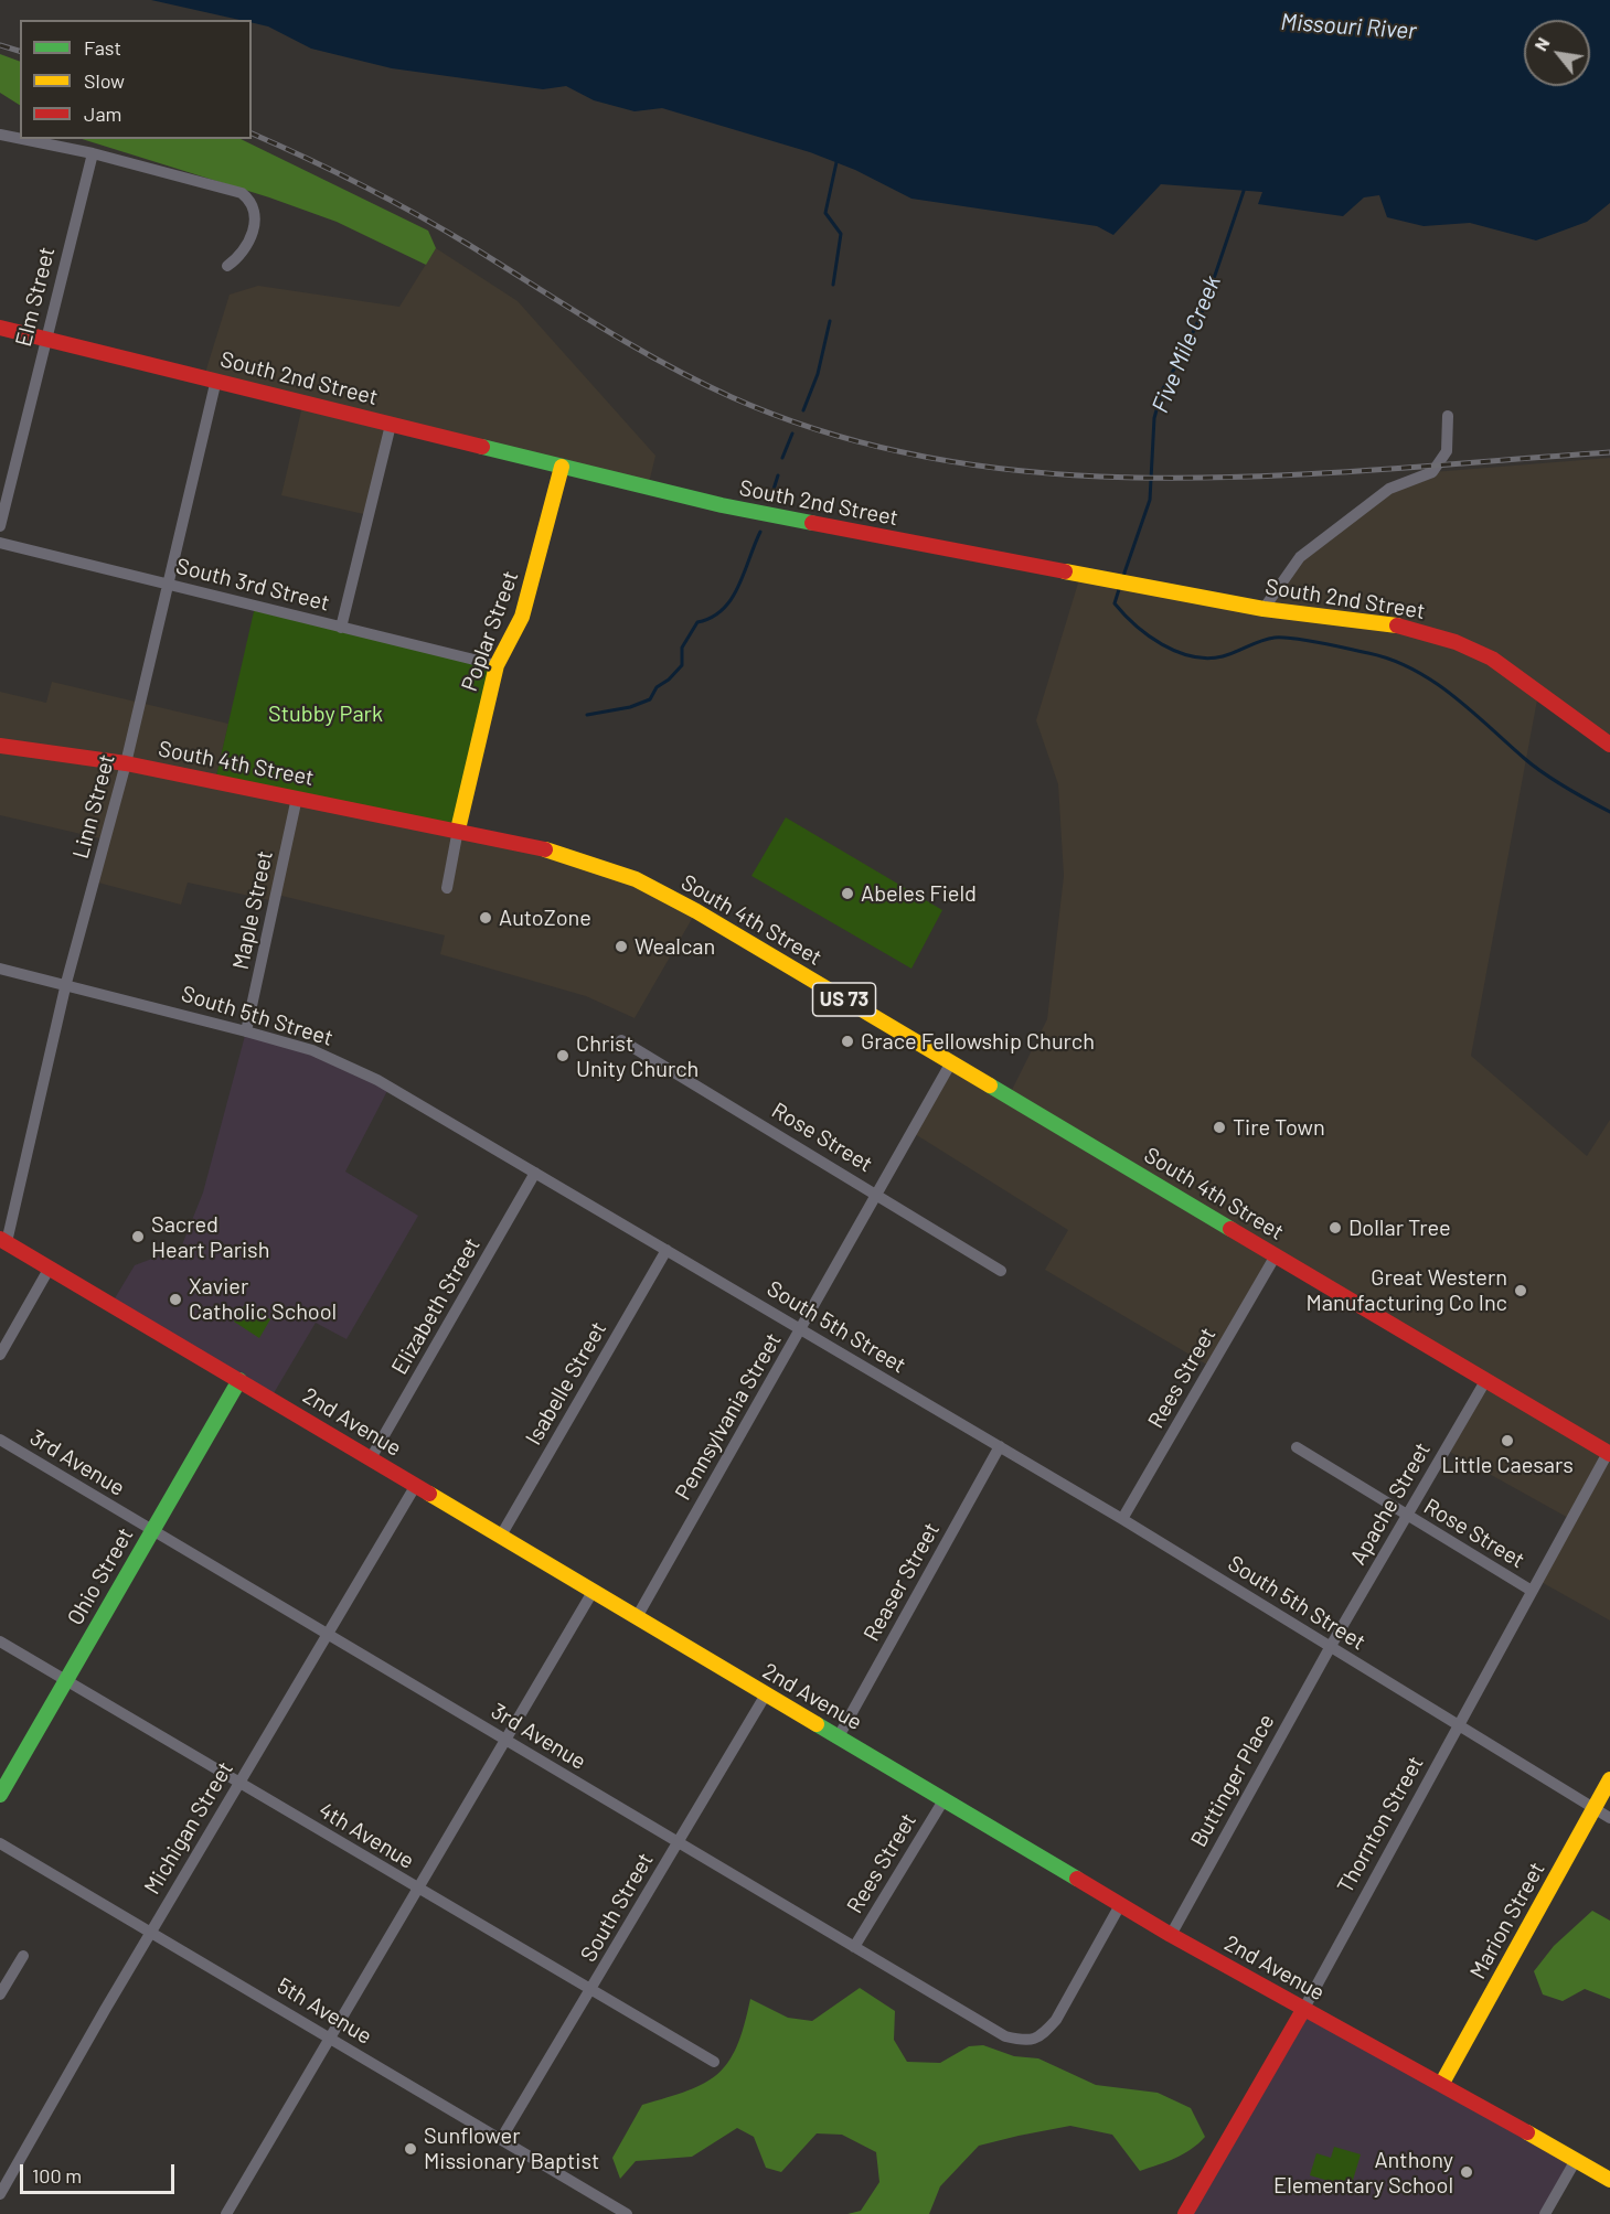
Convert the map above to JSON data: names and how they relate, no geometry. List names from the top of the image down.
{
  "streets": {
    "main road": [
      "South 2nd Street",
      "Poplar Street",
      "South 4th Street",
      "US 73",
      "2nd Avenue",
      "Ohio Street",
      "Thornton Street",
      "Marion Street"
    ],
    "street": [
      "Elm Street",
      "South 3rd Street",
      "Linn Street",
      "Maple Street",
      "South 5th Street",
      "Rose Street",
      "Elizabeth Street",
      "Rees Street",
      "Isabelle Street",
      "Pennsylvania Street",
      "3rd Avenue",
      "Apache Street",
      "Reaser Street",
      "Buttinger Place",
      "Michigan Street",
      "4th Avenue",
      "South Street",
      "5th Avenue"
    ]
  },
  "crossings": [
    ["Elm Street", "South 2nd Street"],
    ["South 2nd Street", "Poplar Street"],
    ["South 2nd Street", "Linn Street"],
    ["South 3rd Street", "Poplar Street"],
    ["South 3rd Street", "Linn Street"],
    ["Poplar Street", "South 4th Street"],
    ["South 4th Street", "Linn Street"],
    ["South 4th Street", "Maple Street"],
    ["South 4th Street", "Rees Street"],
    ["South 4th Street", "Pennsylvania Street"],
    ["South 4th Street", "Apache Street"],
    ["South 4th Street", "Thornton Street"],
    ["Linn Street", "South 5th Street"],
    ["Linn Street", "2nd Avenue"],
    ["Maple Street", "South 5th Street"],
    ["South 5th Street", "Elizabeth Street"],
    ["South 5th Street", "Rees Street"],
    ["South 5th Street", "Isabelle Street"],
    ["South 5th Street", "Pennsylvania Street"],
    ["South 5th Street", "Apache Street"],
    ["South 5th Street", "Reaser Street"],
    ["South 5th Street", "Buttinger Place"],
    ["South 5th Street", "Thornton Street"],
    ["South 5th Street", "Marion Street"],
    ["Rose Street", "Pennsylvania Street"],
    ["Rose Street", "Apache Street"],
    ["Rose Street", "Thornton Street"],
    ["Elizabeth Street", "2nd Avenue"],
    ["Rees Street", "2nd Avenue"],
    ["Rees Street", "3rd Avenue"],
    ["Isabelle Street", "2nd Avenue"],
    ["Pennsylvania Street", "2nd Avenue"],
    ["2nd Avenue", "3rd Avenue"],
    ["2nd Avenue", "Ohio Street"],
    ["2nd Avenue", "Reaser Street"],
    ["2nd Avenue", "Buttinger Place"],
    ["2nd Avenue", "Thornton Street"],
    ["2nd Avenue", "Michigan Street"],
    ["2nd Avenue", "South Street"],
    ["2nd Avenue", "Marion Street"],
    ["3rd Avenue", "Ohio Street"],
    ["3rd Avenue", "Michigan Street"],
    ["3rd Avenue", "South Street"],
    ["Apache Street", "Buttinger Place"],
    ["Ohio Street", "4th Avenue"],
    ["Michigan Street", "4th Avenue"],
    ["Michigan Street", "5th Avenue"],
    ["4th Avenue", "South Street"],
    ["South Street", "5th Avenue"]
  ],
  "water": ["Missouri River", "Five Mile Creek"],
  "parks": ["Stubby Park"],
  "places": [
    "Abeles Field",
    "AutoZone",
    "Wealcan",
    "Grace Fellowship Church",
    "Christ Unity Church",
    "Tire Town",
    "Dollar Tree",
    "Sacred Heart Parish",
    "Great Western Manufacturing Co Inc",
    "Xavier Catholic School",
    "Little Caesars",
    "Sunflower Missionary Baptist",
    "Anthony Elementary School"
  ],
  "legend": ["Fast", "Slow", "Jam"],
  "scale_bar": "100 m",
  "north": "top left"
}
